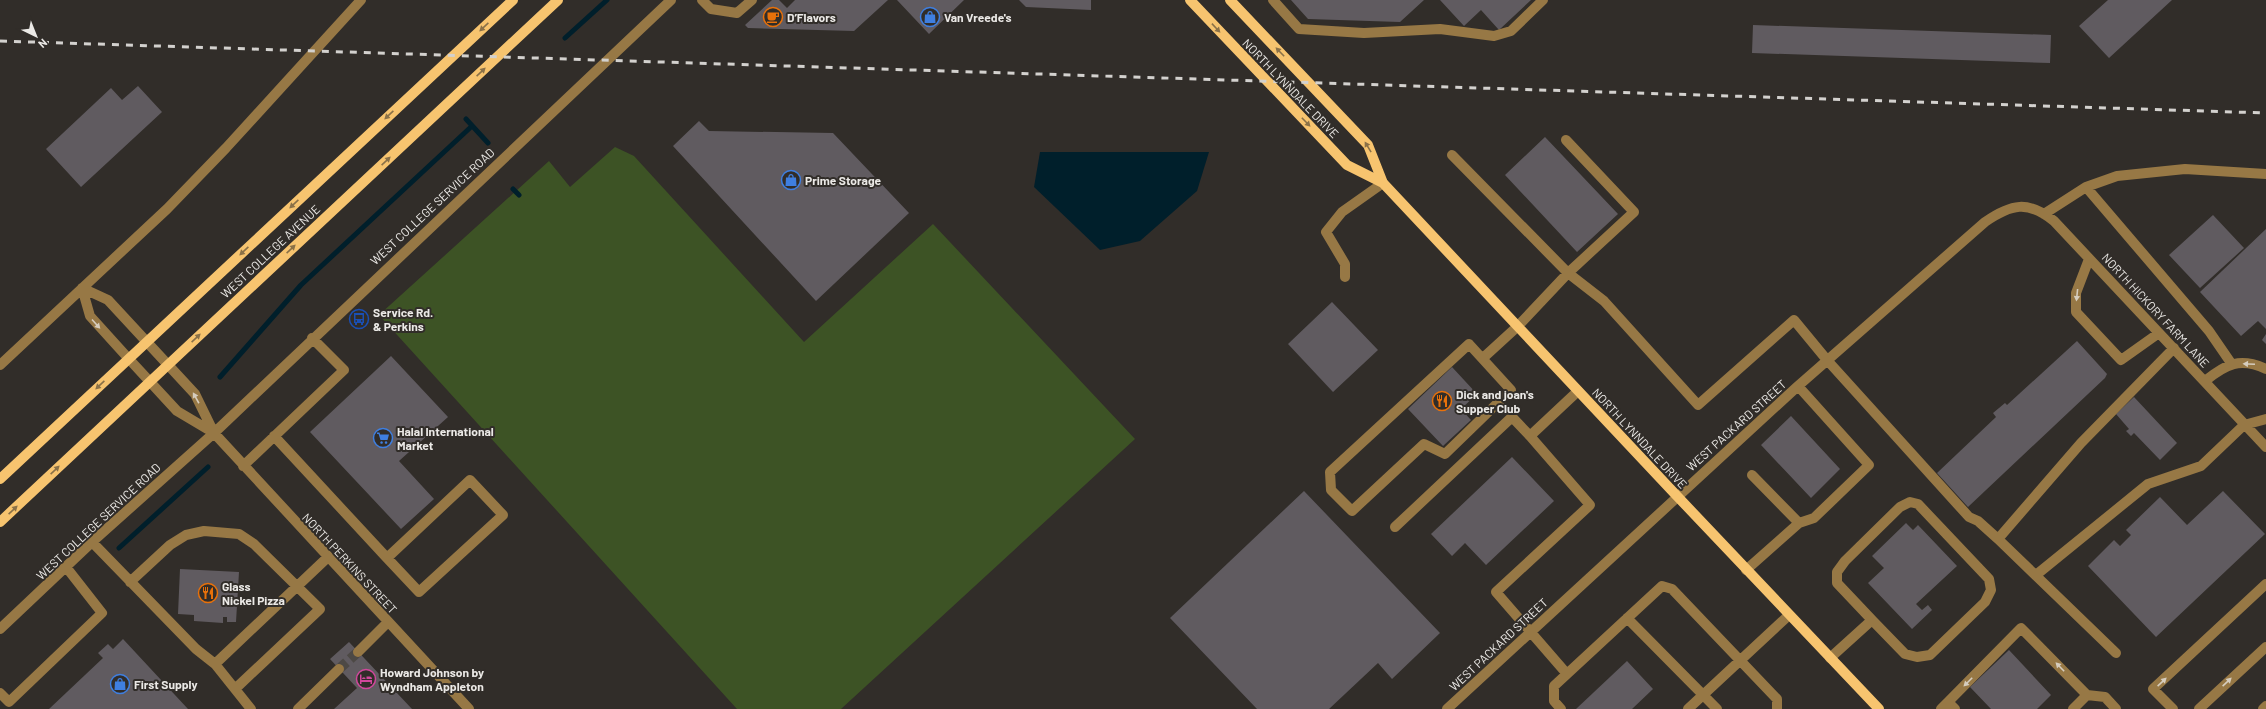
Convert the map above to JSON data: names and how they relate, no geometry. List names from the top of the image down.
{
  "streets": {
    "main road": ["NORTH LYNNDALE DRIVE", "WEST COLLEGE AVENUE"],
    "street": [
      "WEST COLLEGE SERVICE ROAD",
      "NORTH HICKORY FARM LANE",
      "WEST PACKARD STREET",
      "NORTH PERKINS STREET"
    ]
  },
  "crossings": [
    ["NORTH LYNNDALE DRIVE", "WEST PACKARD STREET"],
    ["WEST COLLEGE SERVICE ROAD", "NORTH PERKINS STREET"],
    ["NORTH HICKORY FARM LANE", "WEST PACKARD STREET"]
  ],
  "places": {
    "cafe": ["D’Flavors"],
    "shop": ["Van Vreede's", "Prime Storage", "First Supply"],
    "bus stop": ["Service Rd. & Perkins"],
    "restaurant": ["Dick and joan's Supper Club", "Glass Nickel Pizza"],
    "supermarket": ["Halal International Market"],
    "hotel": ["Howard Johnson by Wyndham Appleton"]
  },
  "north": "bottom right"
}
